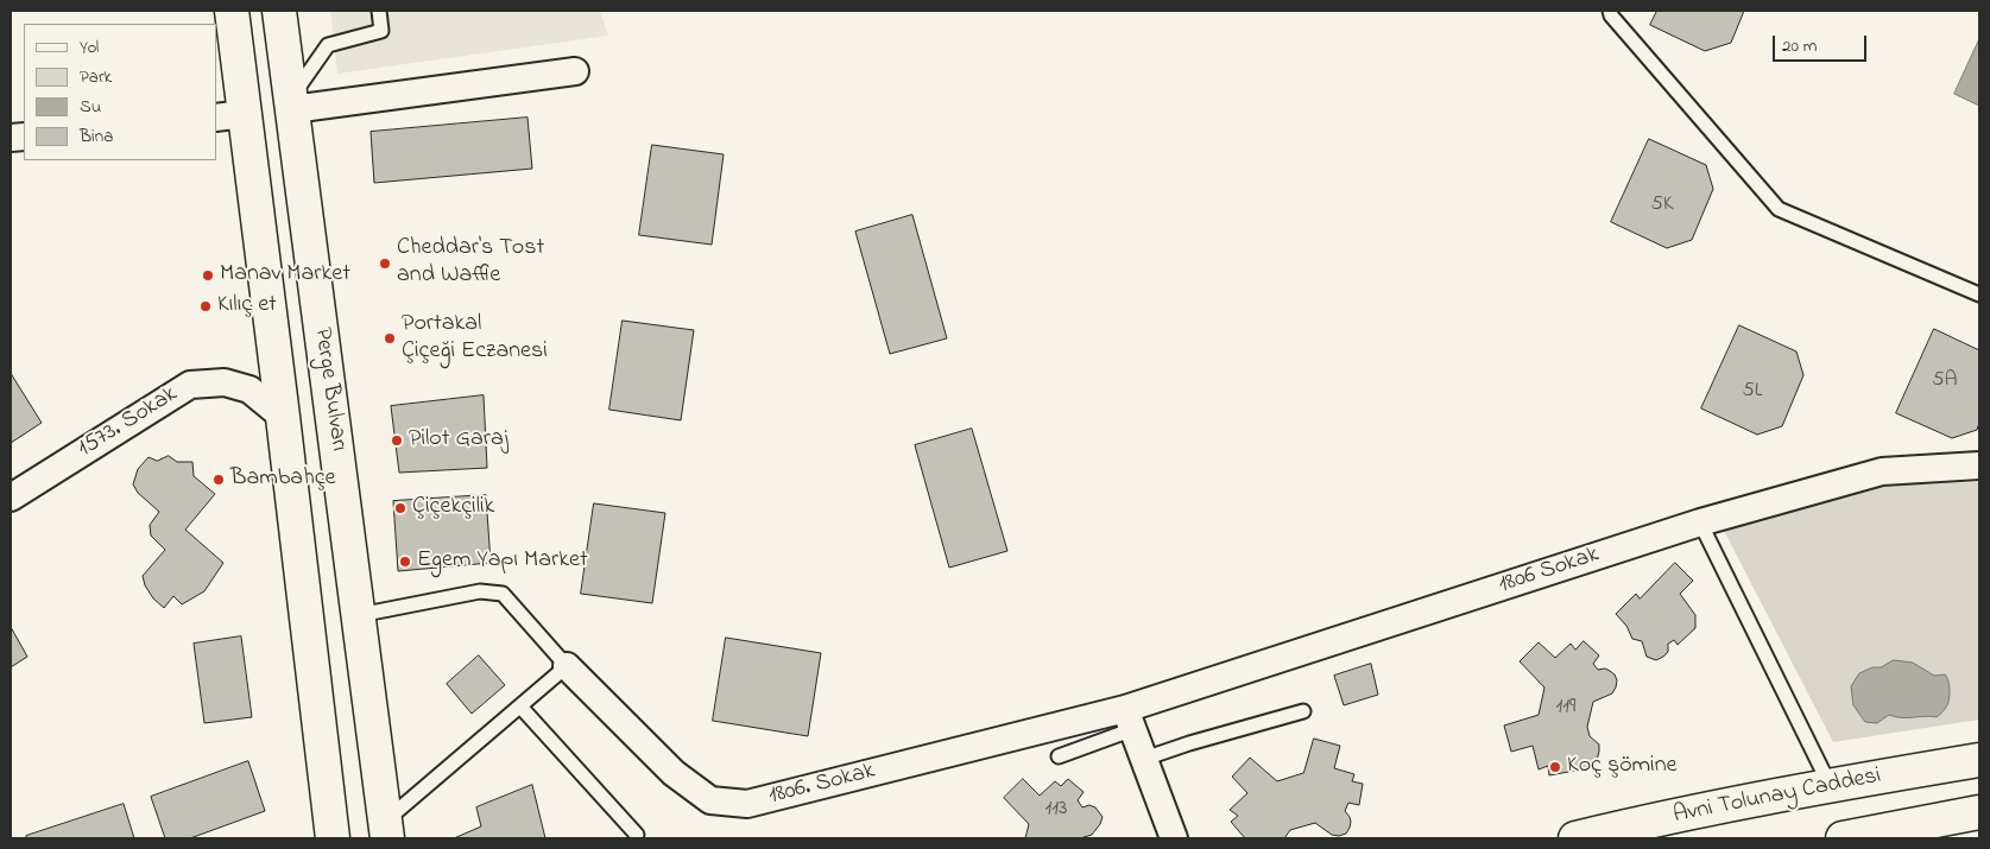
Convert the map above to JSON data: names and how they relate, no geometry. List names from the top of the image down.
{
  "streets": {
    "main road": ["Perge Bulvarı", "Avni Tolunay Caddesi"],
    "street": ["1573. Sokak", "1806 Sokak", "1806. Sokak"]
  },
  "crossings": [
    ["Perge Bulvarı", "1573. Sokak"],
    ["1806 Sokak", "1806. Sokak"]
  ],
  "places": [
    "Cheddar's Tost and Waffle",
    "Manav Market",
    "Kılıç et",
    "Portakal Çiçeği Eczanesi",
    "Pilot Garaj",
    "Bambahçe",
    "Çiçekçilik",
    "Egem Yapı Market",
    "Koç şömine"
  ],
  "house_numbers": [
    "5K",
    "5A",
    "5L",
    "119",
    "113"
  ],
  "legend": [
    "Yol",
    "Park",
    "Su",
    "Bina"
  ],
  "scale_bar": "20 m"
}
